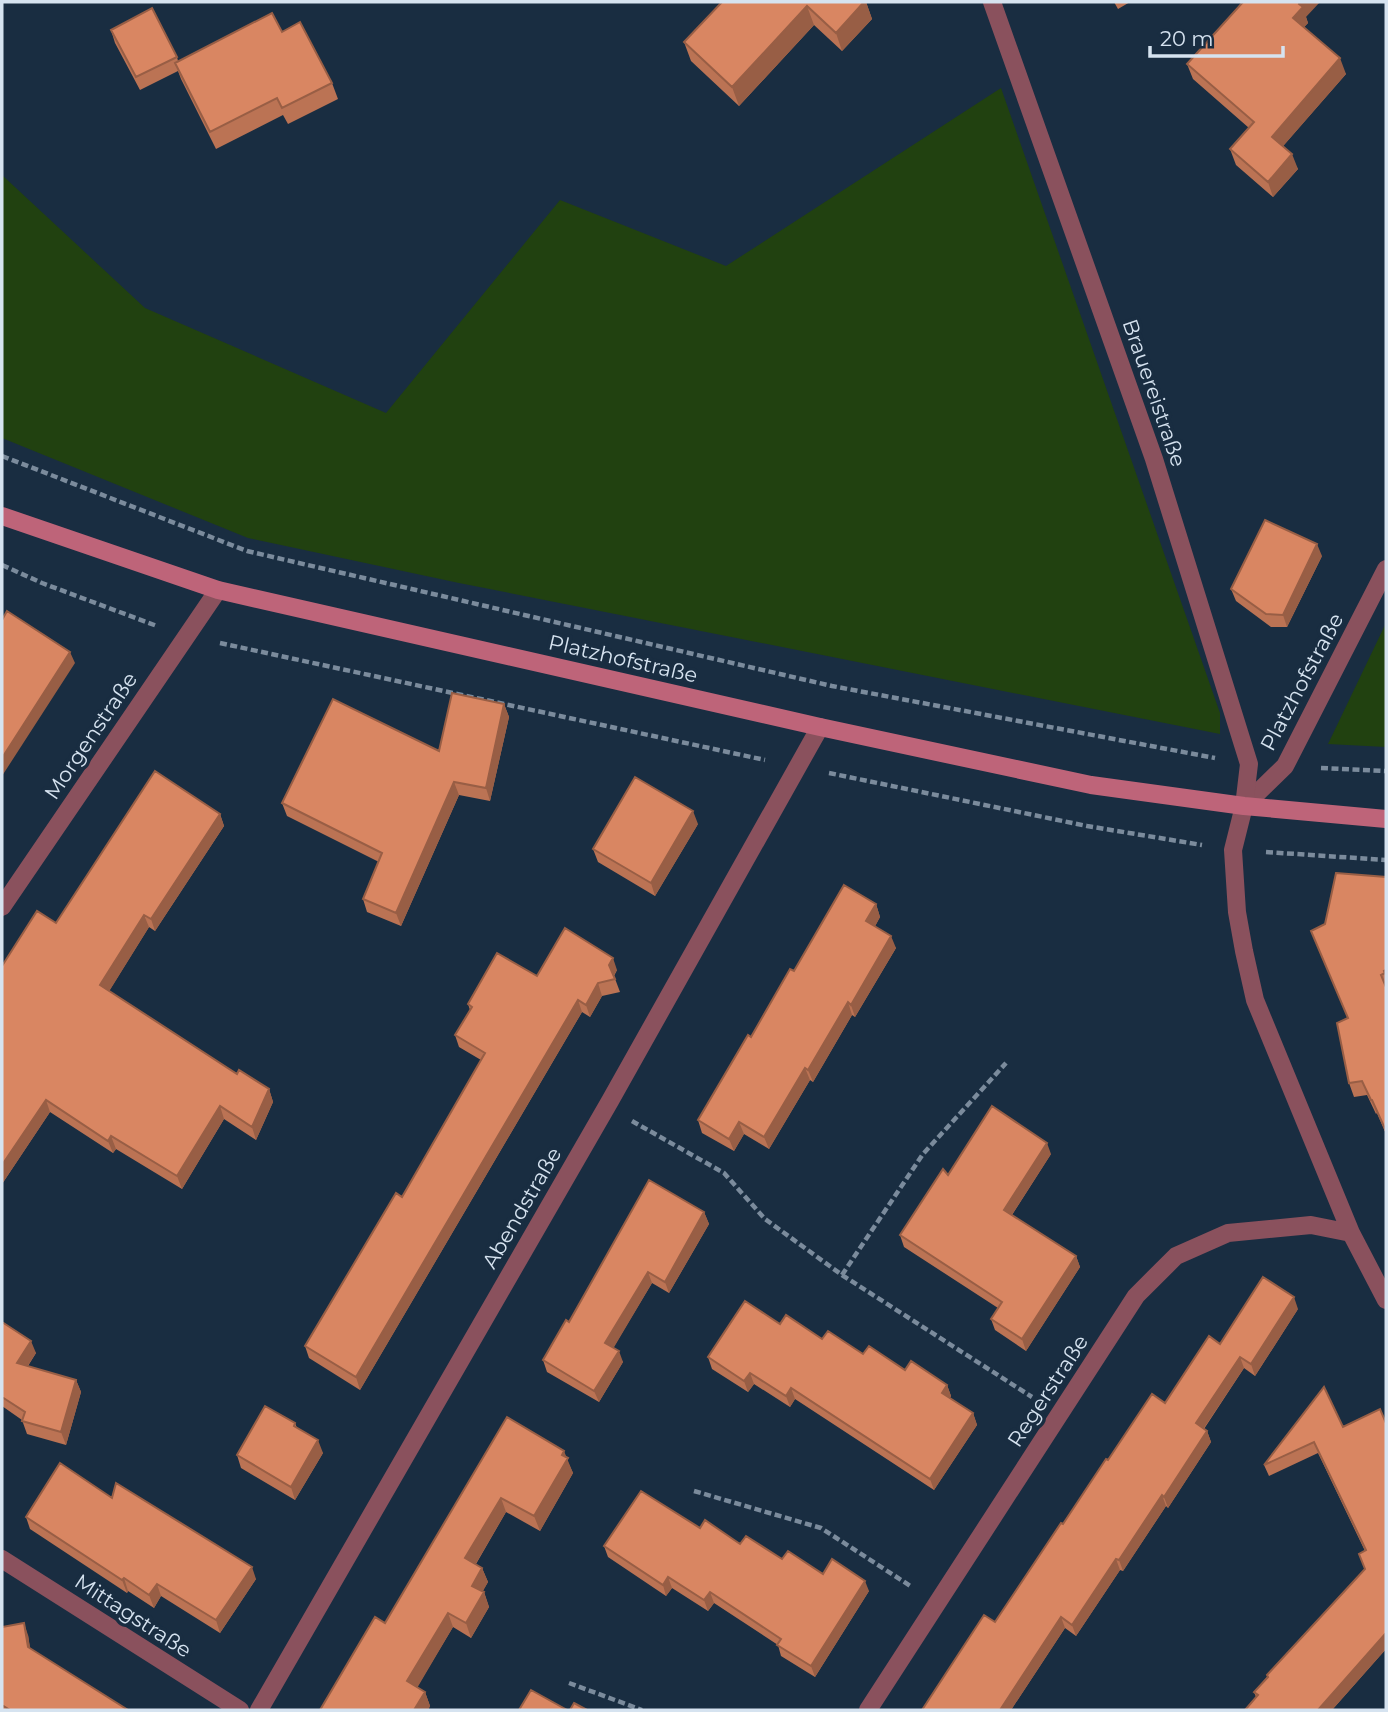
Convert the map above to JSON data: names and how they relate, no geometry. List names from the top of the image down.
{
  "streets": {
    "main road": ["Platzhofstraße"],
    "street": [
      "Brauereistraße",
      "Morgenstraße",
      "Abendstraße",
      "Regerstraße",
      "Mittagstraße"
    ]
  },
  "crossings": [
    ["Brauereistraße", "Platzhofstraße"],
    ["Platzhofstraße", "Morgenstraße"],
    ["Platzhofstraße", "Abendstraße"]
  ],
  "scale_bar": "20 m"
}
